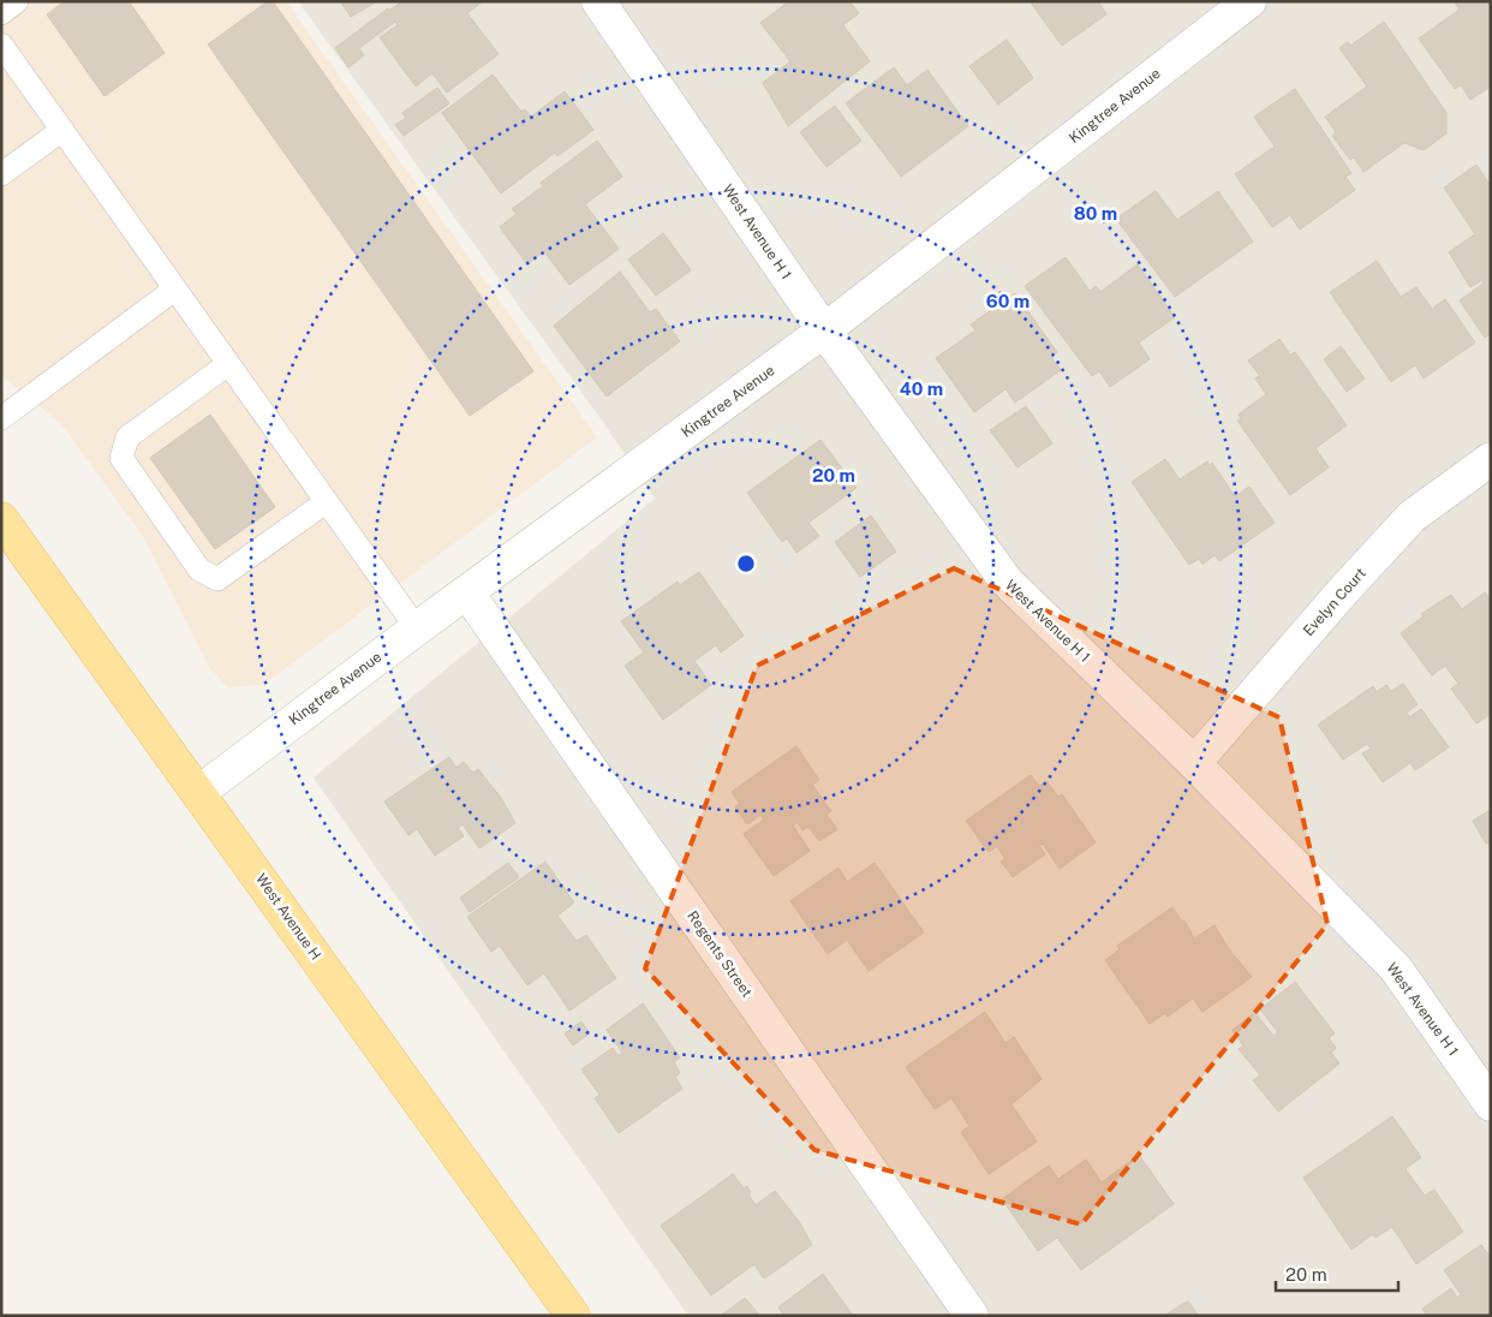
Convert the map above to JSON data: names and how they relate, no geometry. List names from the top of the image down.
{
  "streets": {
    "main road": ["West Avenue H"],
    "street": [
      "Kingtree Avenue",
      "West Avenue H 1",
      "Evelyn Court",
      "Regents Street"
    ]
  },
  "crossings": [
    ["Kingtree Avenue", "West Avenue H 1"],
    ["Kingtree Avenue", "West Avenue H"],
    ["Kingtree Avenue", "Regents Street"],
    ["West Avenue H 1", "Evelyn Court"]
  ],
  "scale_bar": "20 m",
  "rings": [
    "80 m",
    "60 m",
    "40 m",
    "20 m"
  ]
}
